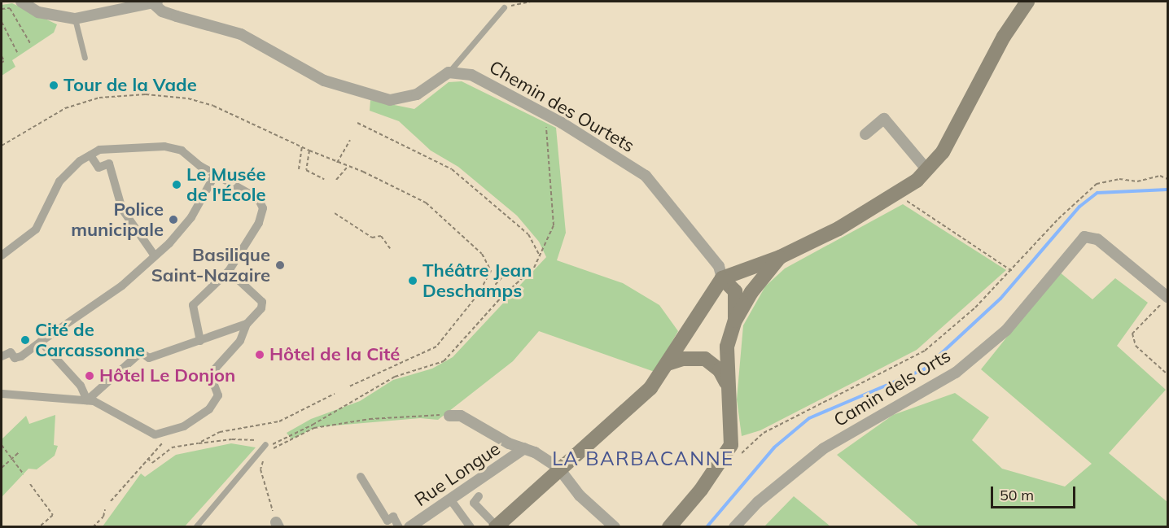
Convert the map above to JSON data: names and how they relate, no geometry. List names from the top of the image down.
{
  "streets": {
    "street": ["Chemin des Ourtets", "Camin dels Orts", "Rue Longue"]
  },
  "districts": ["LA BARBACANNE"],
  "places": [
    "Tour de la Vade",
    "Le Musée de l'École",
    "Police municipale",
    "Basilique Saint-Nazaire",
    "Théâtre Jean Deschamps",
    "Cité de Carcassonne",
    "Hôtel de la Cité",
    "Hôtel Le Donjon"
  ],
  "scale_bar": "50 m"
}
